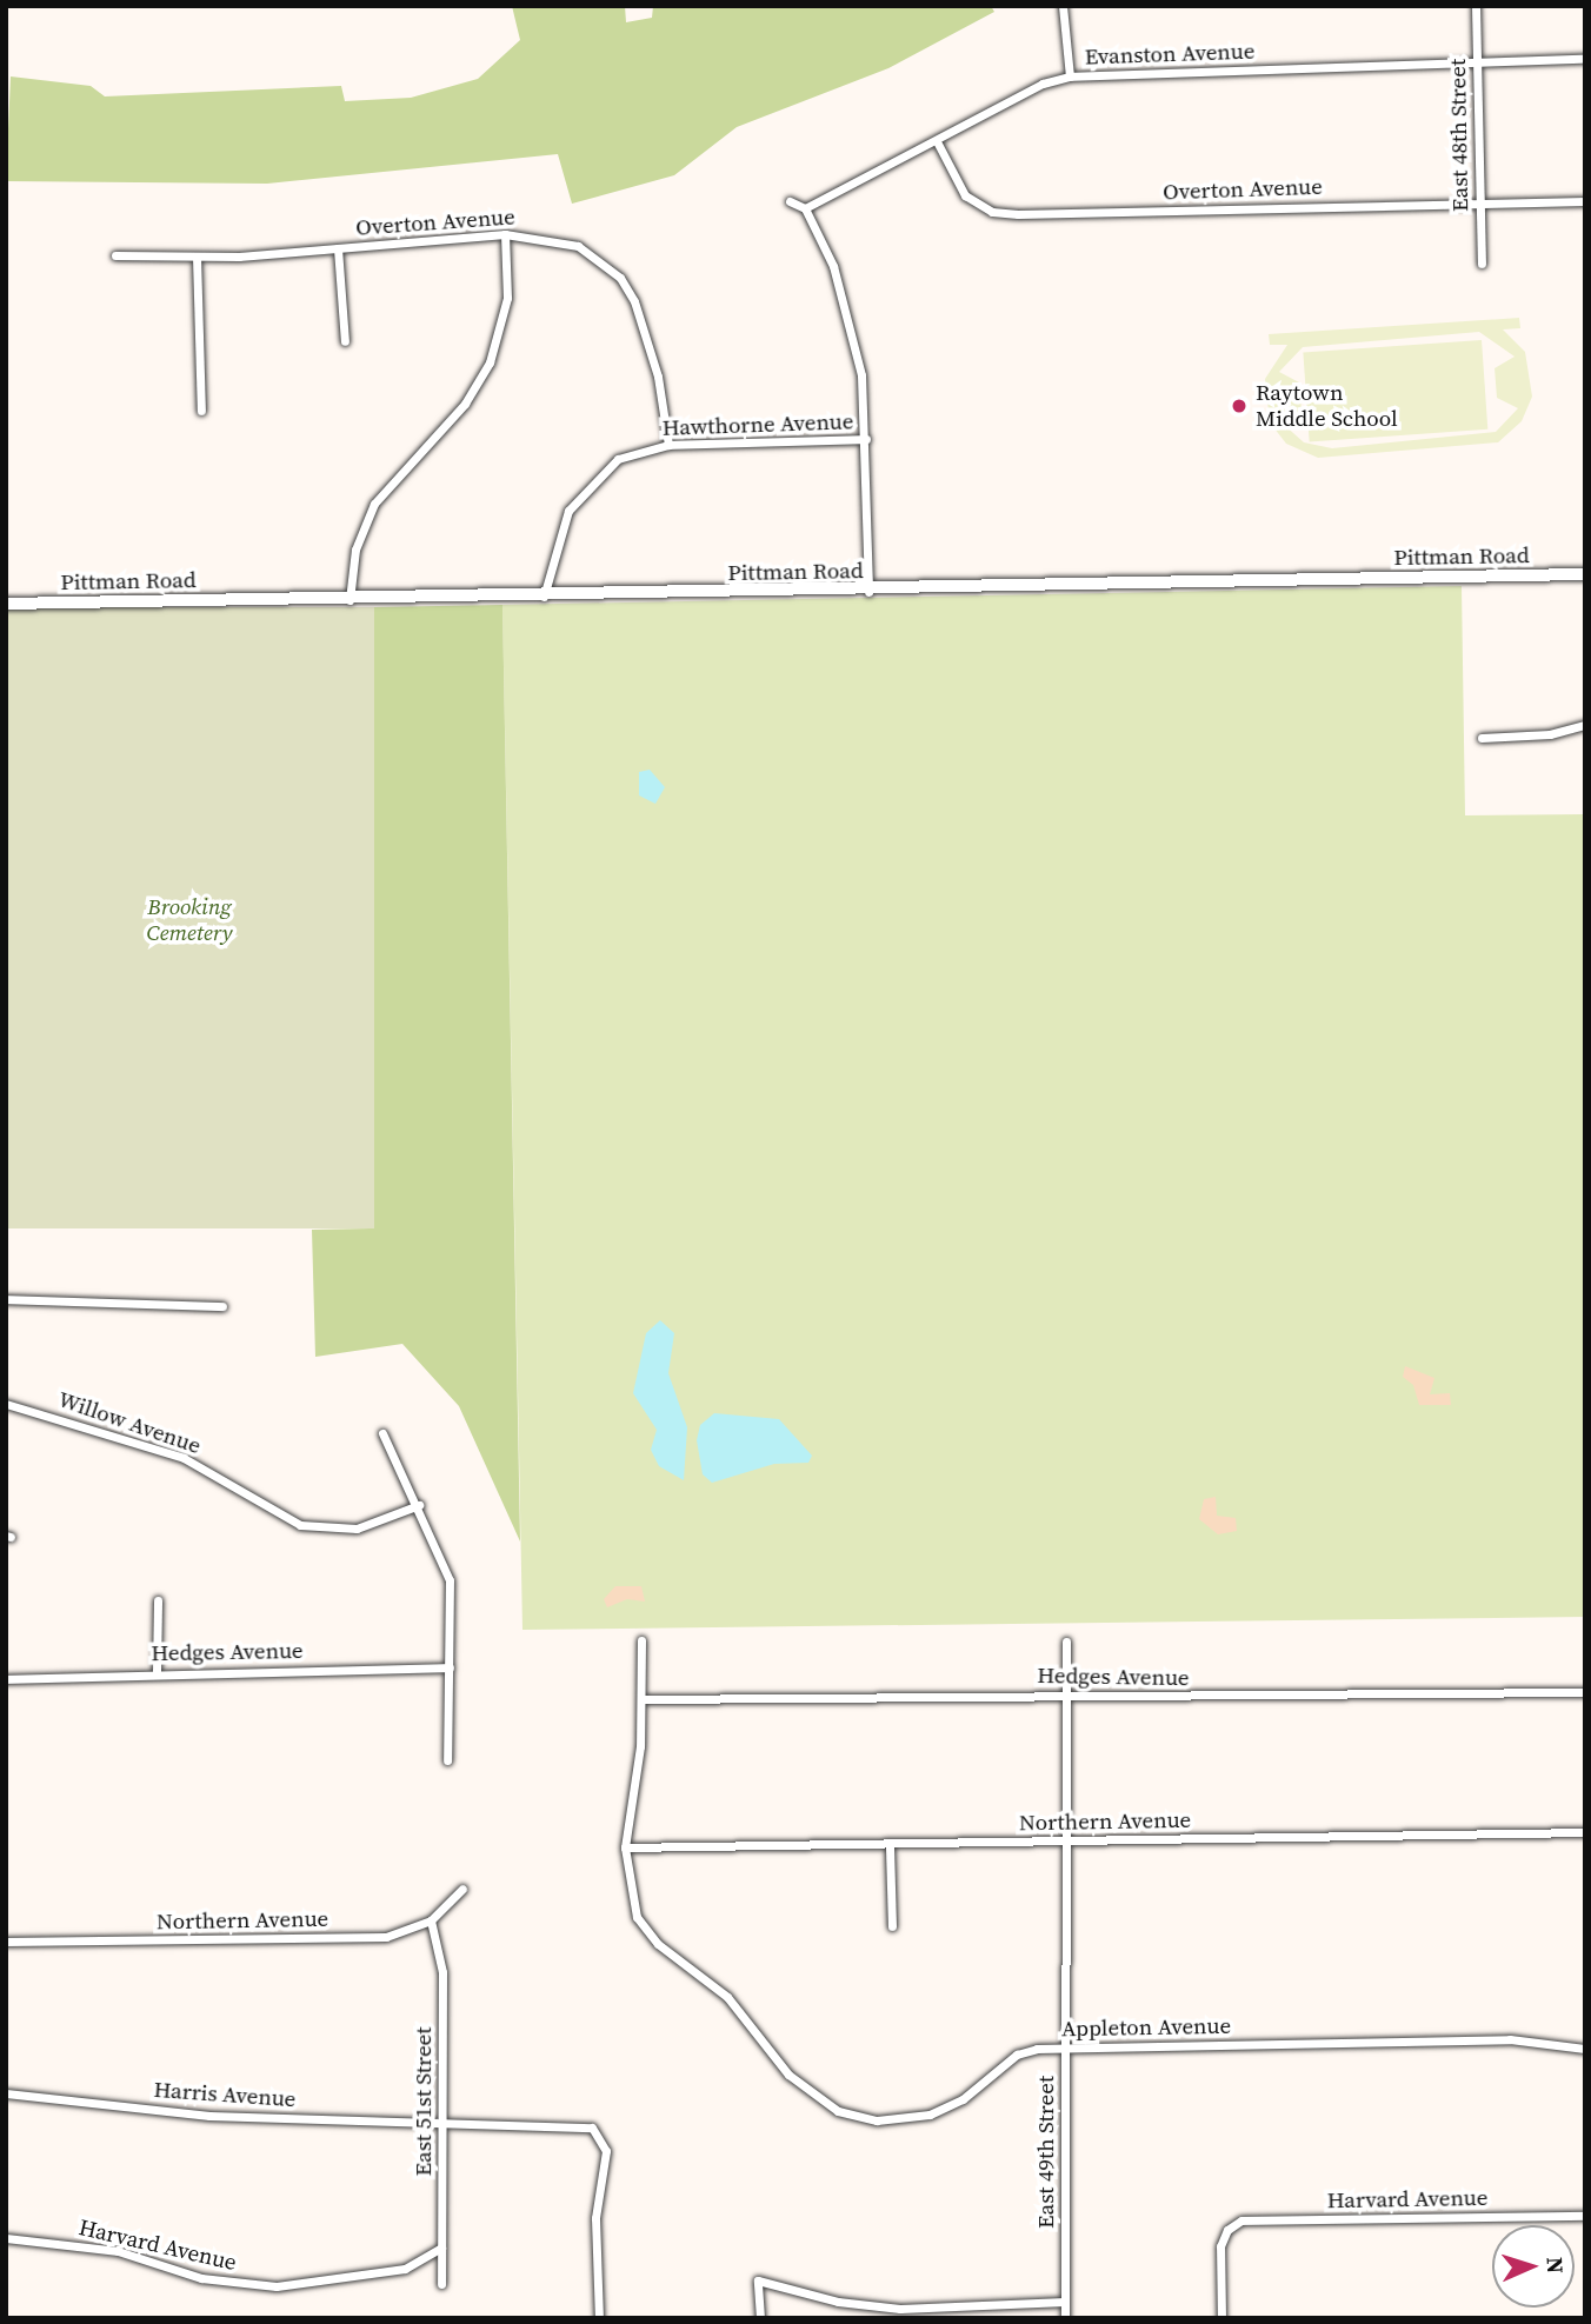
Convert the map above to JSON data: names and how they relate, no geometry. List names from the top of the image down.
{
  "streets": {
    "street": [
      "Evanston Avenue",
      "East 48th Street",
      "Overton Avenue",
      "Hawthorne Avenue",
      "Pittman Road",
      "Willow Avenue",
      "Hedges Avenue",
      "Northern Avenue",
      "Appleton Avenue",
      "Harris Avenue",
      "East 51st Street",
      "East 49th Street",
      "Harvard Avenue"
    ]
  },
  "crossings": [
    ["Evanston Avenue", "East 48th Street"],
    ["Evanston Avenue", "Overton Avenue"],
    ["East 48th Street", "Overton Avenue"],
    ["Overton Avenue", "Hawthorne Avenue"],
    ["Hawthorne Avenue", "Pittman Road"],
    ["Hedges Avenue", "Appleton Avenue"],
    ["Hedges Avenue", "East 49th Street"],
    ["Northern Avenue", "Appleton Avenue"],
    ["Northern Avenue", "East 51st Street"],
    ["Northern Avenue", "East 49th Street"],
    ["Appleton Avenue", "East 49th Street"],
    ["Harris Avenue", "East 51st Street"],
    ["East 51st Street", "Harvard Avenue"]
  ],
  "parks": ["Brooking Cemetery"],
  "places": ["Raytown Middle School"],
  "north": "right"
}
